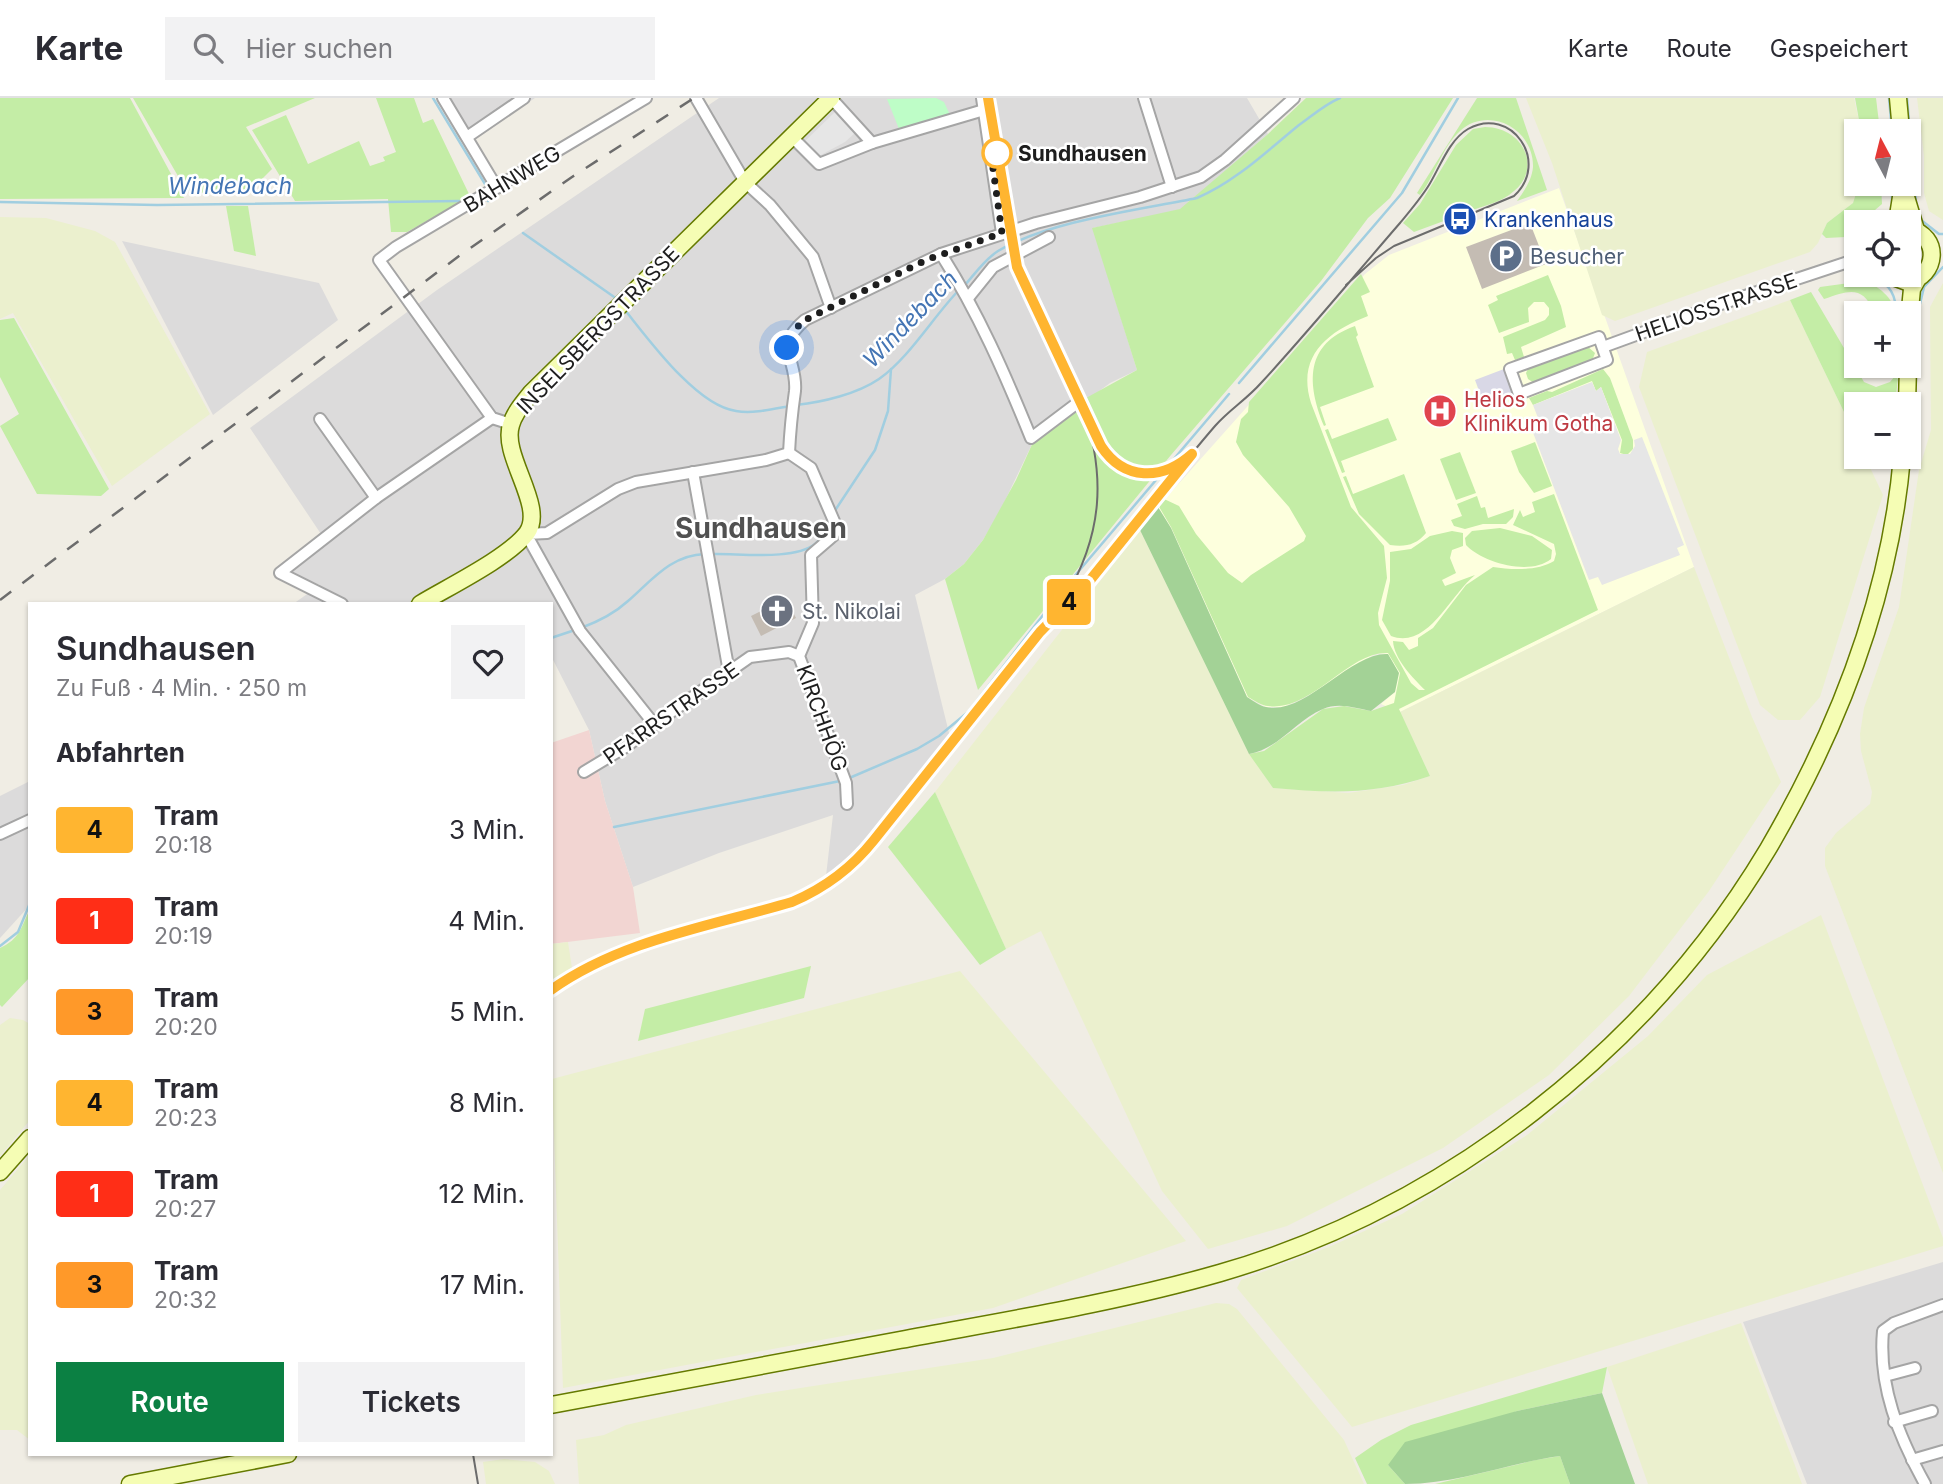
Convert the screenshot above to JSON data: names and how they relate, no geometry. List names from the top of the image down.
{
  "streets": {
    "main road": ["INSELSBERGSTRASSE"],
    "street": [
      "BAHNWEG",
      "HELIOSSTRASSE",
      "PFARRSTRASSE",
      "KIRCHHÖG"
    ]
  },
  "crossings": [
    ["PFARRSTRASSE", "KIRCHHÖG"]
  ],
  "districts": ["Sundhausen"],
  "water": ["Windebach"],
  "places": {
    "other": ["Sundhausen"],
    "bus stop": ["Krankenhaus"],
    "parking": ["Besucher"],
    "hospital": ["Helios Klinikum Gotha"],
    "church": ["St. Nikolai"]
  },
  "lines": ["tram line 4"],
  "north": "top",
  "page": {
    "header": "Karte",
    "search": "Hier suchen",
    "nav": ["Karte", "Route", "Gespeichert"],
    "on_map": "4",
    "map_buttons": ["+", "−"],
    "heading": [
      ["Sundhausen", "Zu Fuß · 4 Min. · 250 m"],
      "Abfahrten"
    ],
    "list": [
      {
        "mark": "4",
        "name": "Tram",
        "note": "20:18",
        "value": "3 Min."
      },
      {
        "mark": "1",
        "name": "Tram",
        "note": "20:19",
        "value": "4 Min."
      },
      {
        "mark": "3",
        "name": "Tram",
        "note": "20:20",
        "value": "5 Min."
      },
      {
        "mark": "4",
        "name": "Tram",
        "note": "20:23",
        "value": "8 Min."
      },
      {
        "mark": "1",
        "name": "Tram",
        "note": "20:27",
        "value": "12 Min."
      },
      {
        "mark": "3",
        "name": "Tram",
        "note": "20:32",
        "value": "17 Min."
      }
    ],
    "buttons": ["Route", "Tickets"]
  }
}
